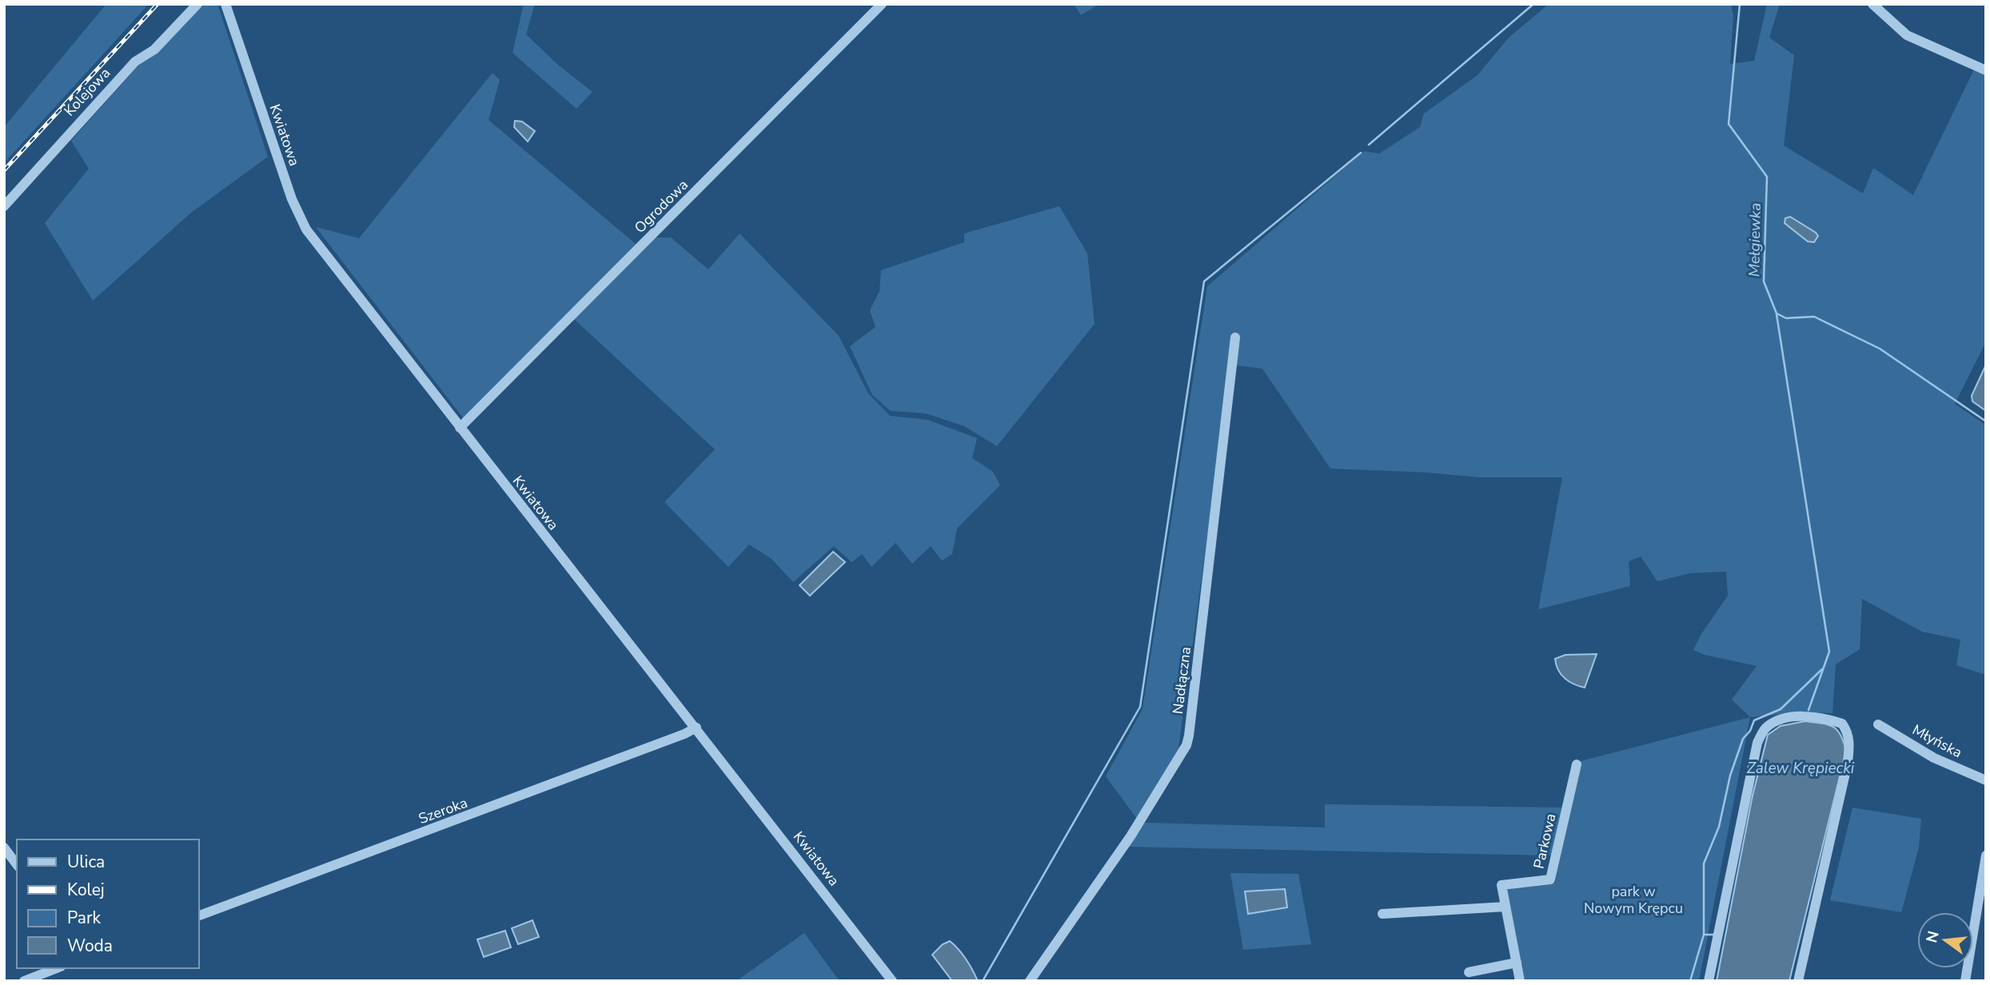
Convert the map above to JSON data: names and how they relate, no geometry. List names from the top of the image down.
{
  "streets": {
    "street": [
      "Kolejowa",
      "Kwiatowa",
      "Ogrodowa",
      "Nadłączna",
      "Młyńska",
      "Szeroka",
      "Parkowa"
    ]
  },
  "crossings": [
    ["Kwiatowa", "Ogrodowa"],
    ["Kwiatowa", "Szeroka"]
  ],
  "water": ["Mełgiewka", "Zalew Krępiecki"],
  "parks": ["park w Nowym Krępcu"],
  "legend": [
    "Ulica",
    "Kolej",
    "Park",
    "Woda"
  ],
  "north": "left"
}
